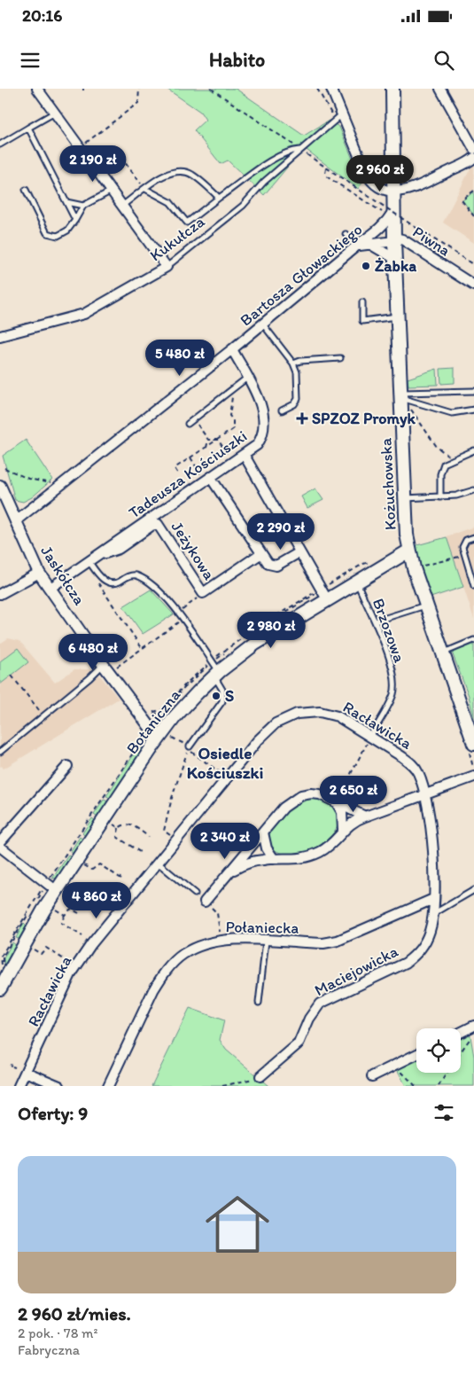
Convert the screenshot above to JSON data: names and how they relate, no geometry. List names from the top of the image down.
{
  "streets": {
    "main road": ["Kożuchowska", "Botaniczna"],
    "street": [
      "Kukułcza",
      "Piwna",
      "Bartosza Głowackiego",
      "Tadeusza Kościuszki",
      "Jeżykowa",
      "Jaskółcza",
      "Racławicka",
      "Połaniecka",
      "Maciejowicka"
    ],
    "lane": ["Brzozowa"]
  },
  "crossings": [
    ["Piwna", "Kożuchowska"],
    ["Bartosza Głowackiego", "Tadeusza Kościuszki"],
    ["Bartosza Głowackiego", "Kożuchowska"],
    ["Bartosza Głowackiego", "Jaskółcza"],
    ["Tadeusza Kościuszki", "Jeżykowa"],
    ["Tadeusza Kościuszki", "Jaskółcza"],
    ["Kożuchowska", "Botaniczna"],
    ["Jaskółcza", "Botaniczna"],
    ["Brzozowa", "Botaniczna"],
    ["Brzozowa", "Racławicka"],
    ["Racławicka", "Maciejowicka"],
    ["Połaniecka", "Maciejowicka"]
  ],
  "districts": ["Osiedle Kościuszki"],
  "places": {
    "other": ["Żabka", "S"],
    "health": ["SPZOZ Promyk"]
  },
  "page": {
    "status": "20:16",
    "header": "Habito",
    "price": [
      "2 190 zł",
      "2 960 zł",
      "5 480 zł",
      "2 290 zł",
      "2 980 zł",
      "6 480 zł",
      "2 650 zł",
      "2 340 zł",
      "4 860 zł"
    ],
    "heading": "Oferty: 9",
    "list": [
      {
        "name": "2 960 zł/mies.",
        "note": "2 pok. · 78 m² · Fabryczna"
      }
    ]
  }
}
